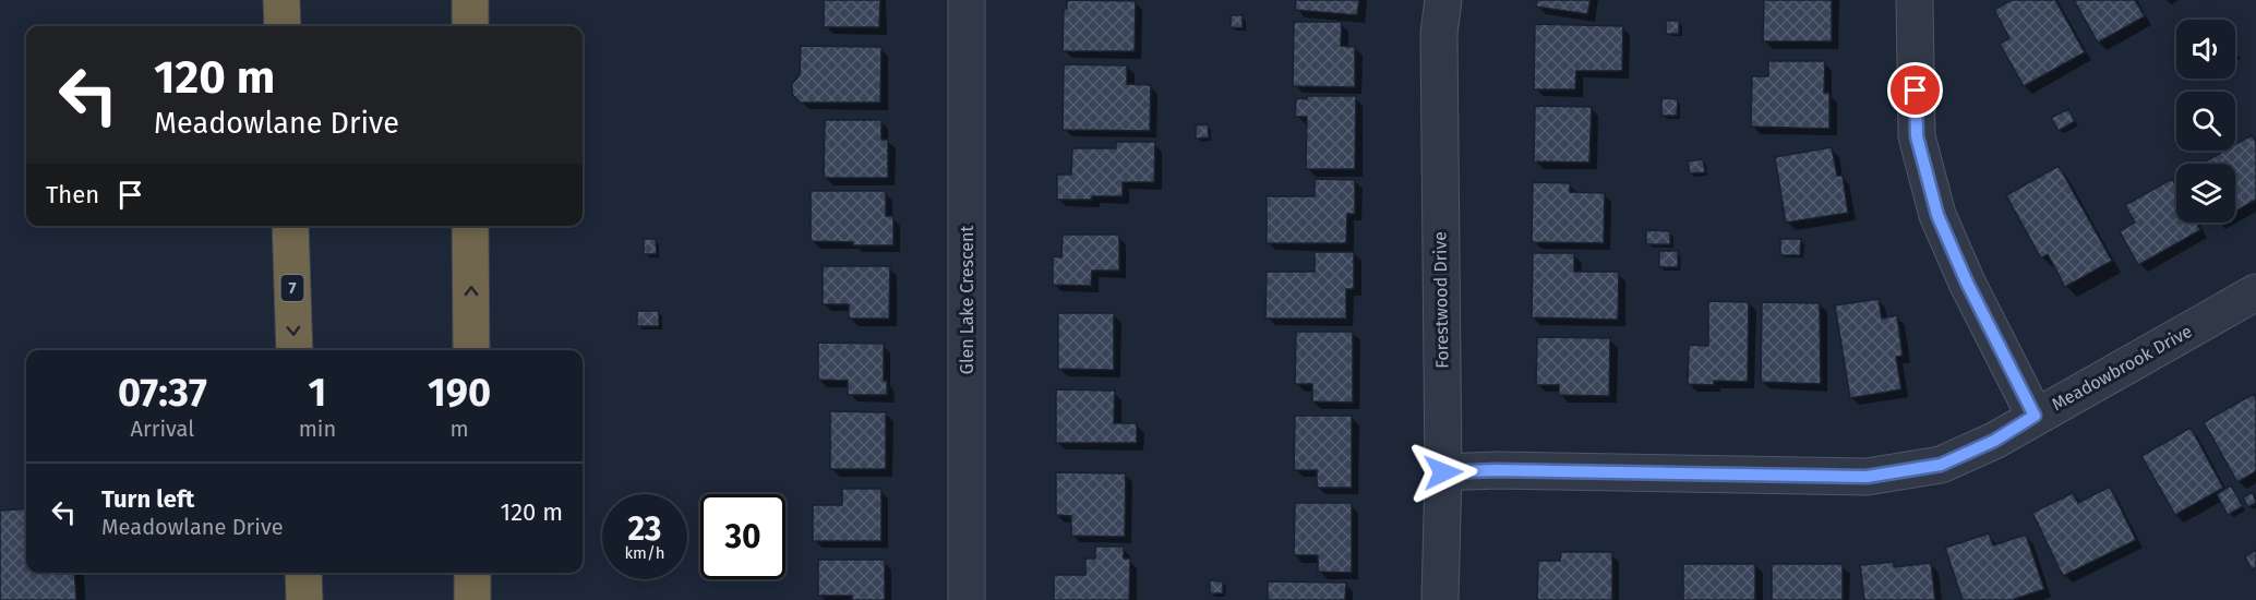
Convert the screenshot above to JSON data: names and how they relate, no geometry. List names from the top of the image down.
{
  "streets": {
    "highway": ["7"],
    "street": ["Glen Lake Crescent", "Forestwood Drive", "Meadowbrook Drive"]
  },
  "crossings": [
    ["Forestwood Drive", "Meadowbrook Drive"]
  ],
  "page": {
    "turn": ["120 m", "Meadowlane Drive"],
    "then": "Then",
    "eta": [
      "07:37",
      "Arrival",
      "1",
      "min",
      "190",
      "m"
    ],
    "list": [
      {
        "name": "Turn left",
        "note": "Meadowlane Drive",
        "value": "120 m"
      }
    ],
    "speed": "23 km/h",
    "limit": "30"
  }
}
